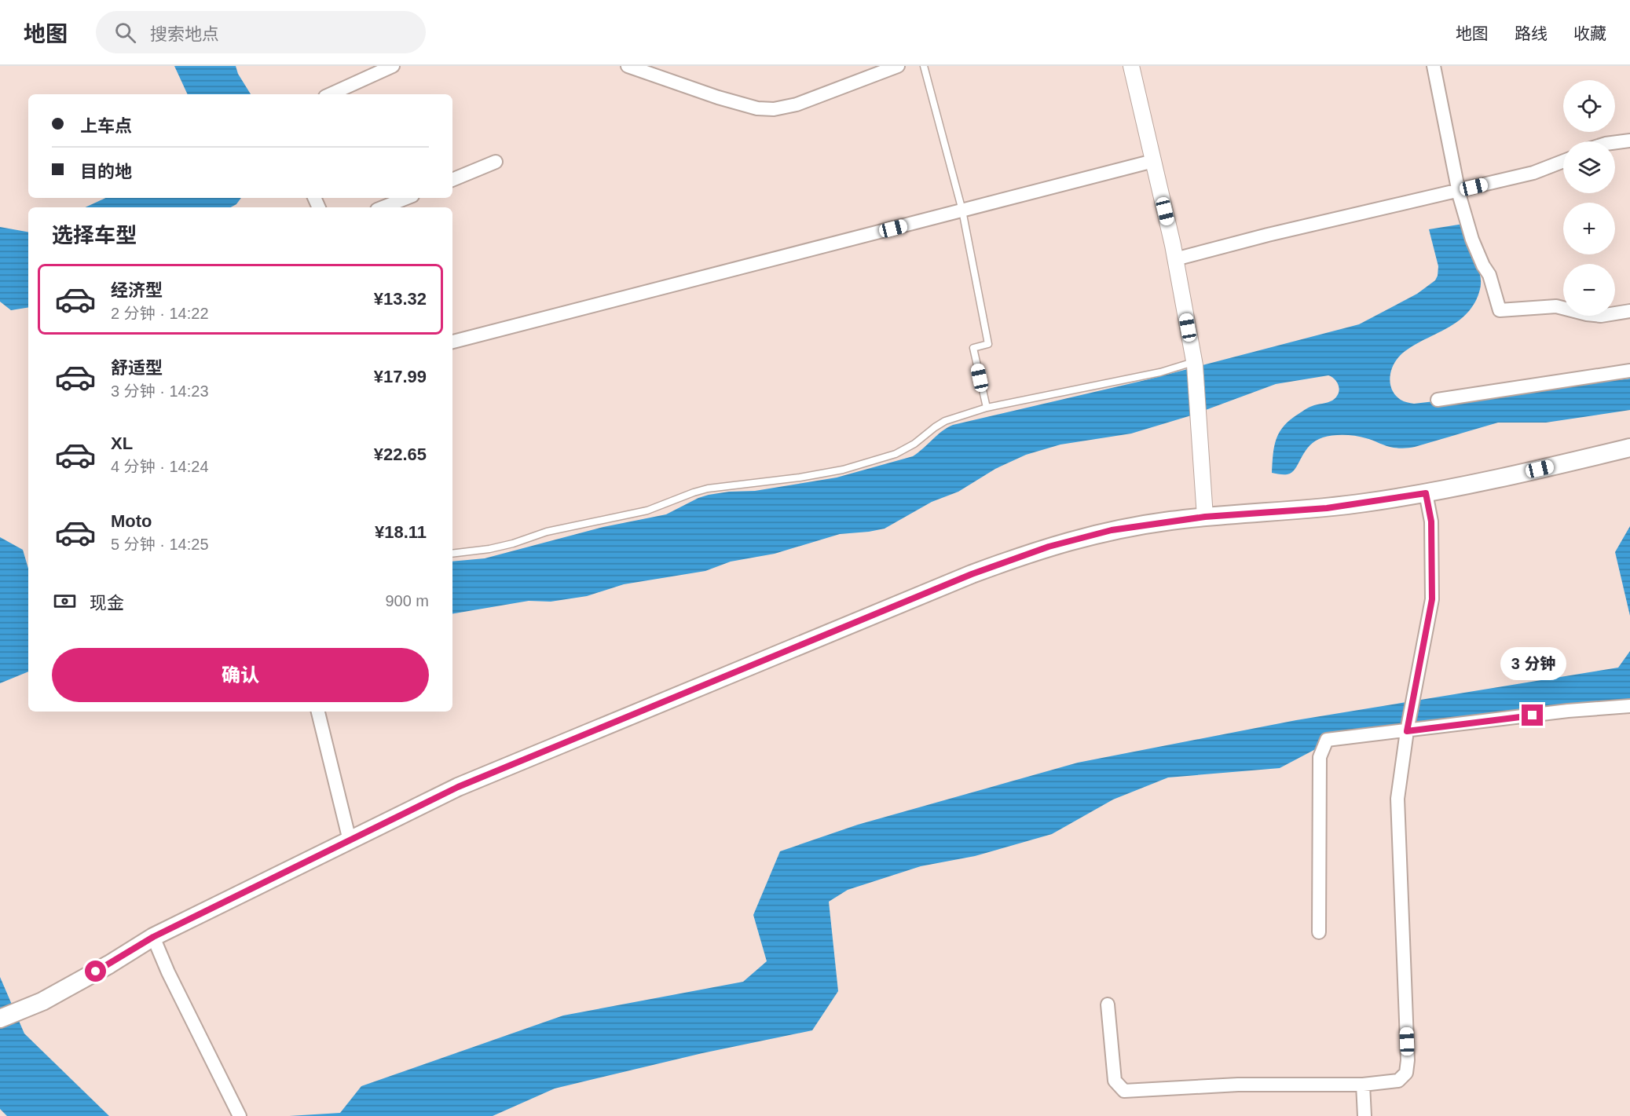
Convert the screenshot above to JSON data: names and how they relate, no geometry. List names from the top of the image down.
{
  "page": {
    "header": "地图",
    "search": "搜索地点",
    "nav": ["地图", "路线", "收藏"],
    "map_buttons": ["+", "−"],
    "banner": ["上车点", "目的地"],
    "heading": "选择车型",
    "list": [
      {
        "name": "经济型",
        "note": "2 分钟 · 14:22",
        "value": "¥13.32"
      },
      {
        "name": "舒适型",
        "note": "3 分钟 · 14:23",
        "value": "¥17.99"
      },
      {
        "name": "XL",
        "note": "4 分钟 · 14:24",
        "value": "¥22.65"
      },
      {
        "name": "Moto",
        "note": "5 分钟 · 14:25",
        "value": "¥18.11"
      }
    ],
    "pay": ["现金", "900 m"],
    "buttons": "确认",
    "bubble": "3 分钟"
  }
}
